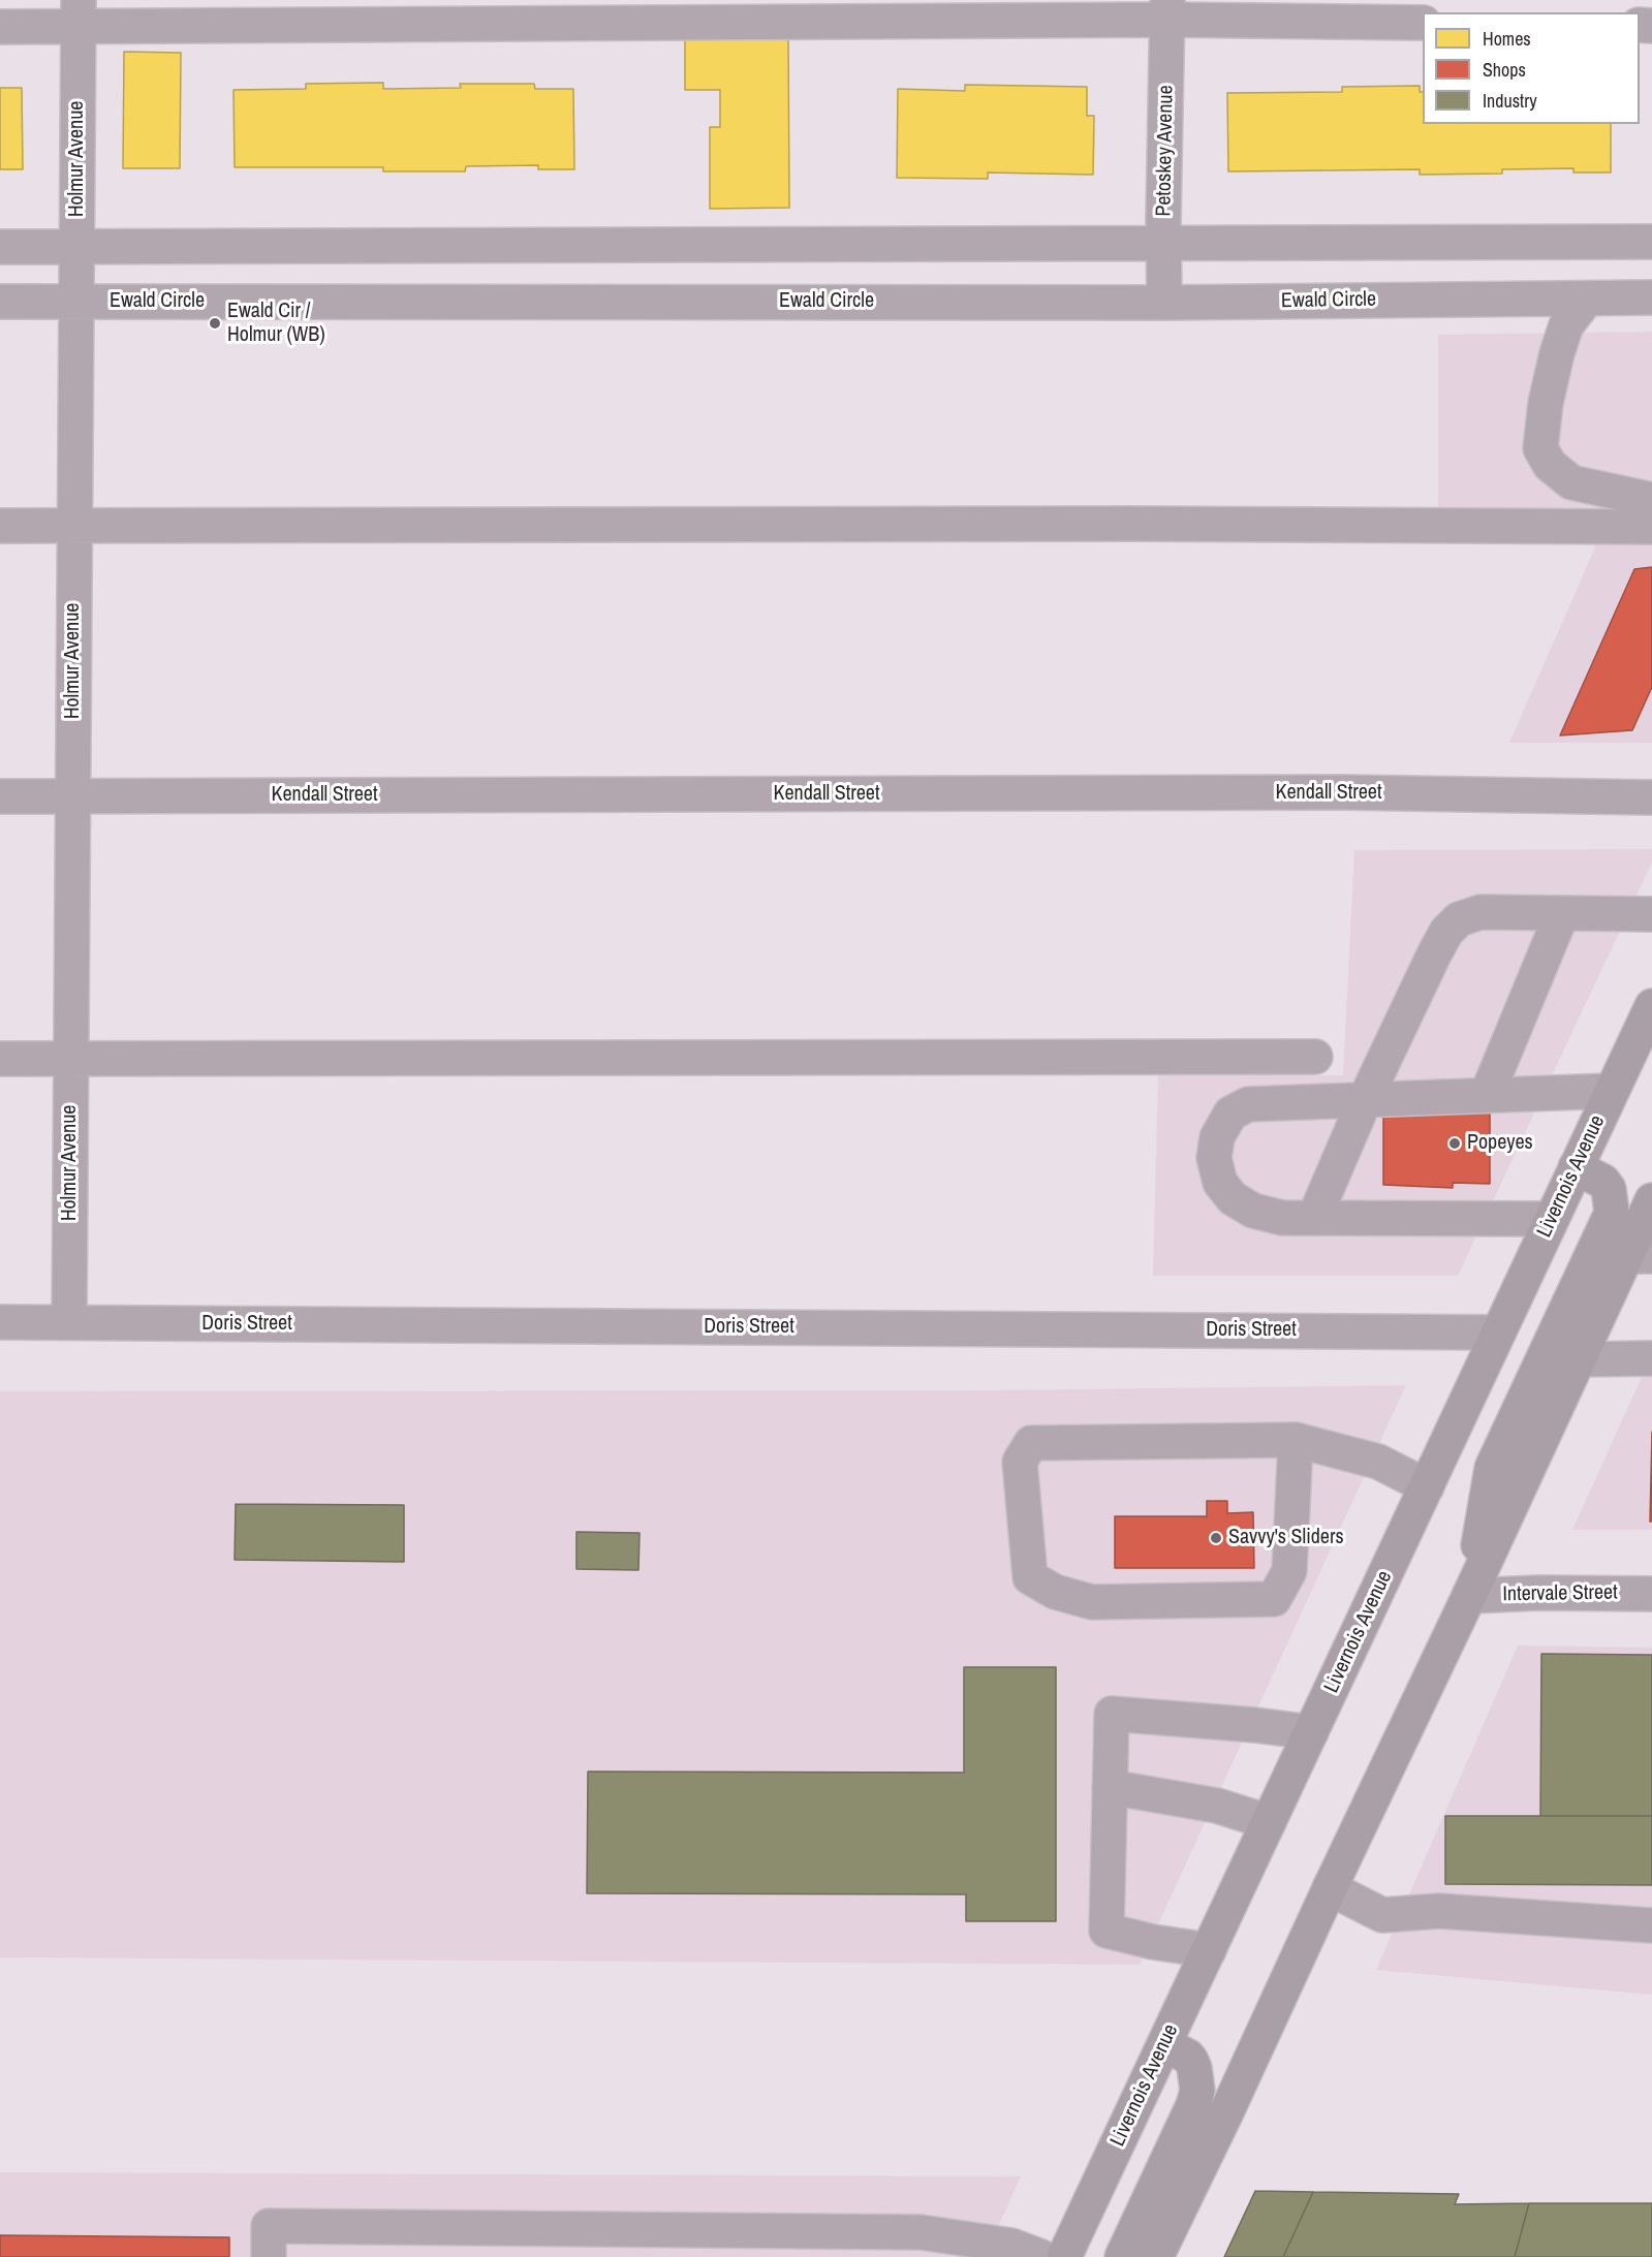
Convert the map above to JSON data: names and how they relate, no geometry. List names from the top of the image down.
{
  "streets": {
    "main road": ["Livernois Avenue"],
    "street": [
      "Petoskey Avenue",
      "Holmur Avenue",
      "Ewald Circle",
      "Kendall Street",
      "Doris Street",
      "Intervale Street"
    ]
  },
  "crossings": [
    ["Petoskey Avenue", "Ewald Circle"],
    ["Holmur Avenue", "Ewald Circle"],
    ["Holmur Avenue", "Kendall Street"],
    ["Holmur Avenue", "Doris Street"],
    ["Livernois Avenue", "Doris Street"]
  ],
  "places": ["Ewald Cir / Holmur (WB)", "Popeyes", "Savvy's Sliders"],
  "legend": ["Homes", "Shops", "Industry"]
}
